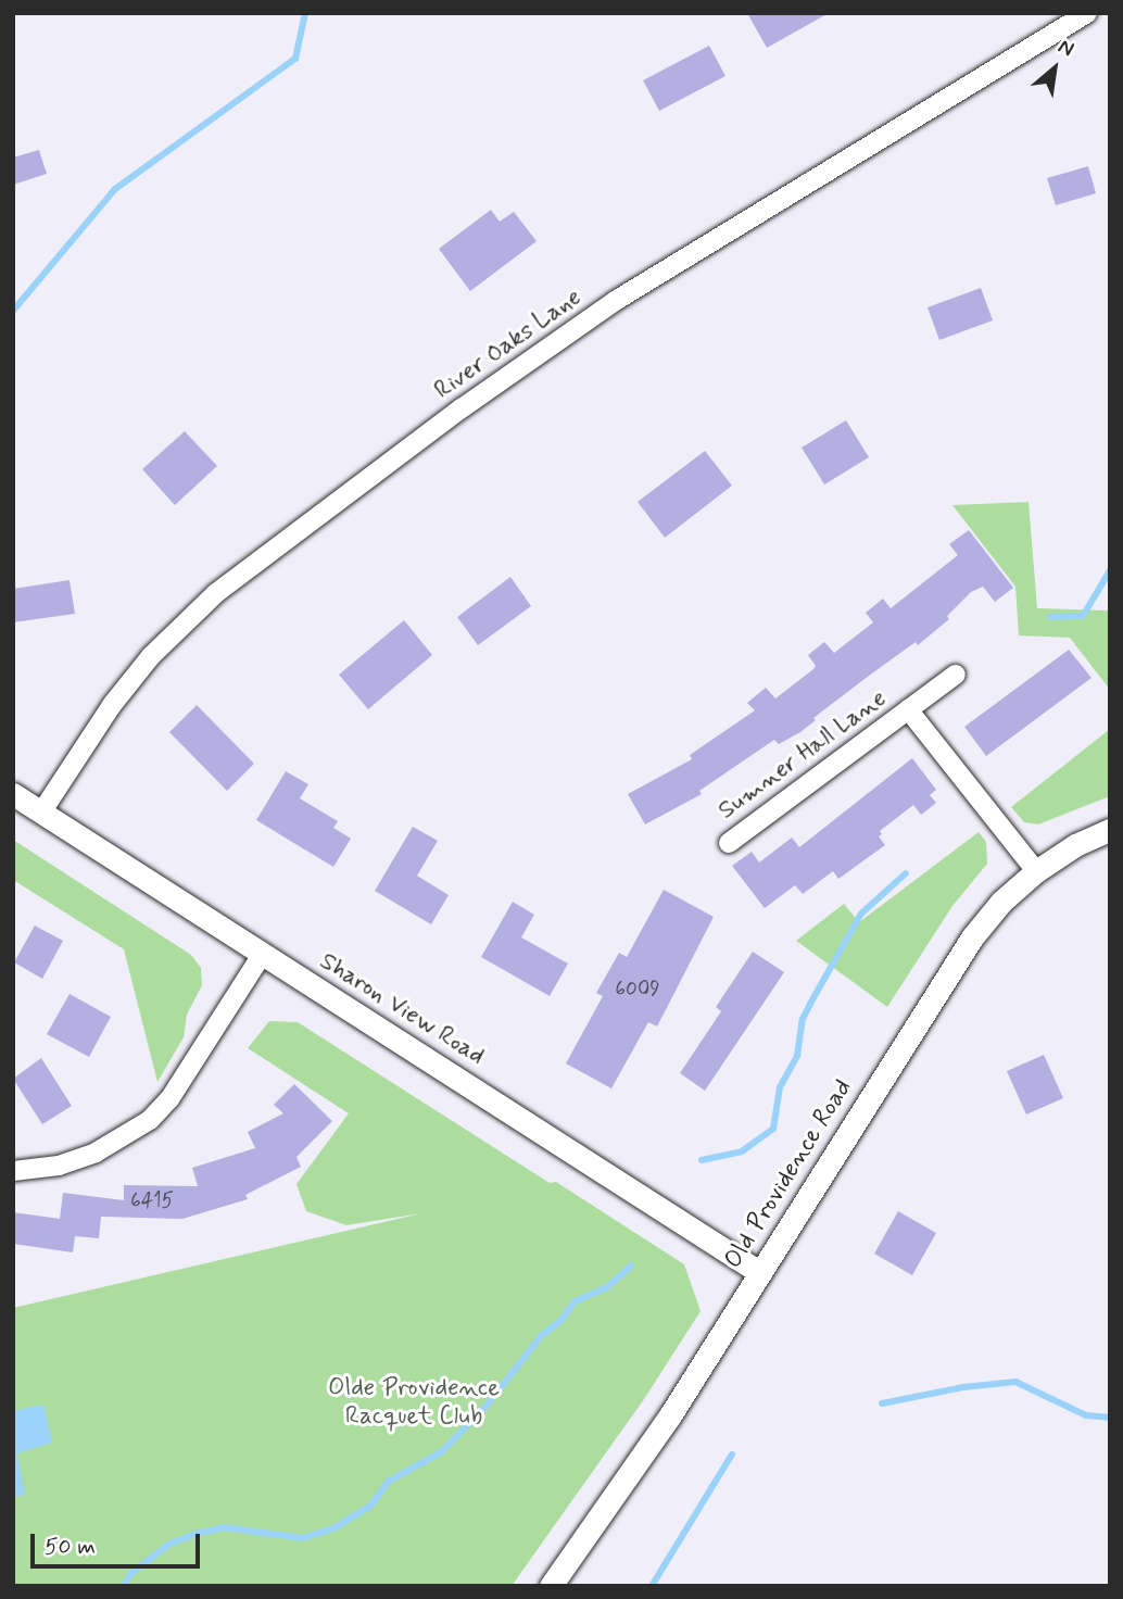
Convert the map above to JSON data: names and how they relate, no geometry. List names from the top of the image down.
{
  "streets": {
    "street": [
      "River Oaks Lane",
      "Sumner Hall Lane",
      "Sharon View Road",
      "Old Providence Road"
    ]
  },
  "crossings": [
    ["River Oaks Lane", "Sharon View Road"],
    ["Sumner Hall Lane", "Old Providence Road"],
    ["Sharon View Road", "Old Providence Road"]
  ],
  "parks": ["Olde Providence Racquet Club"],
  "house_numbers": ["6009", "6415"],
  "scale_bar": "50 m",
  "north": "top right"
}
